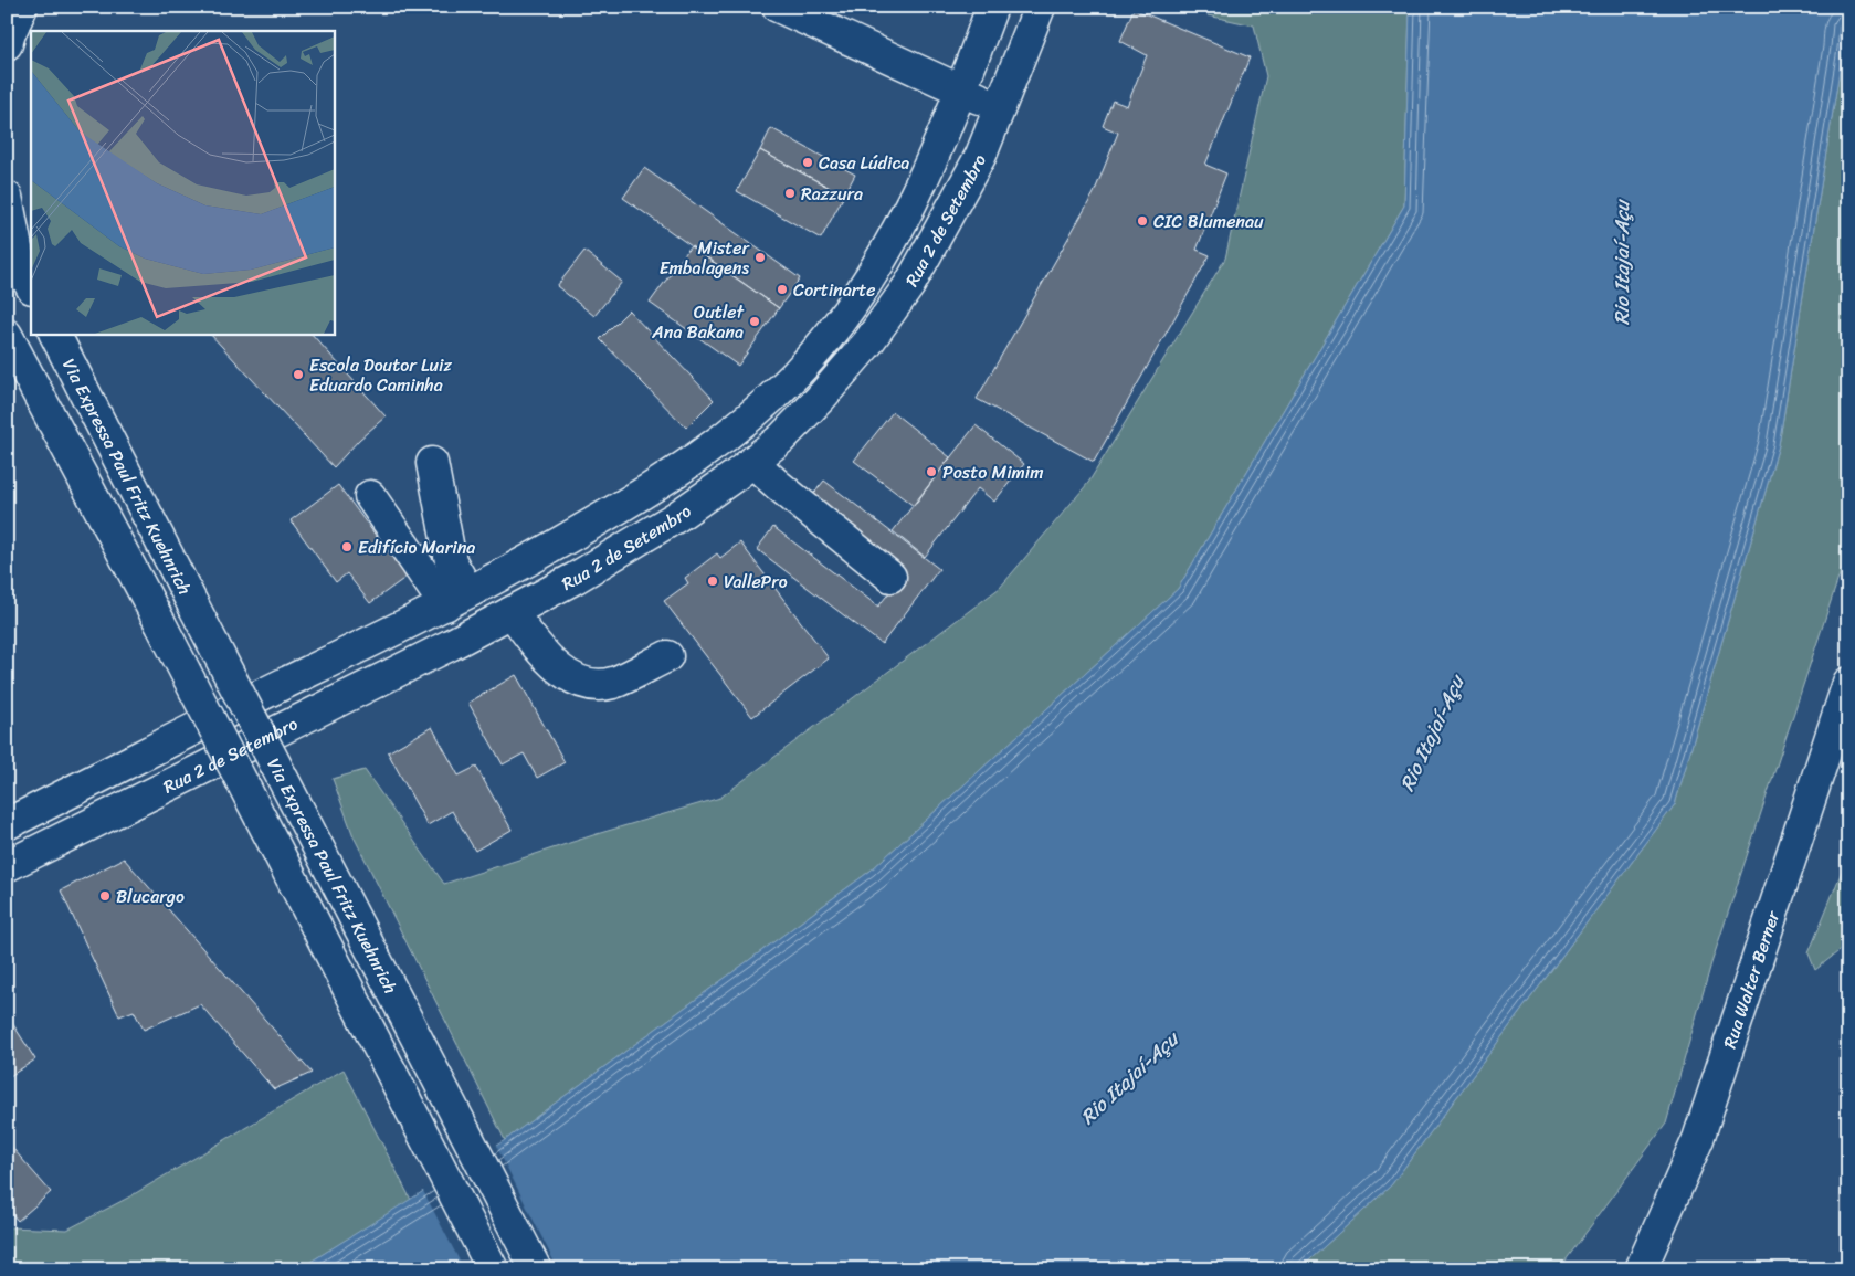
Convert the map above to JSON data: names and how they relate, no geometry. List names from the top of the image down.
{
  "streets": {
    "main road": ["Rua 2 de Setembro", "Via Expressa Paul Fritz Kuehnrich", "Rua Walter Berner"]
  },
  "water": ["Rio Itajaí-Açu"],
  "places": [
    "Casa Lúdica",
    "Razzura",
    "CIC Blumenau",
    "Mister Embalagens",
    "Cortinarte",
    "Outlet Ana Bakana",
    "Escola Doutor Luiz Eduardo Caminha",
    "Posto Mimim",
    "Edifício Marina",
    "VallePro",
    "Blucargo"
  ]
}
